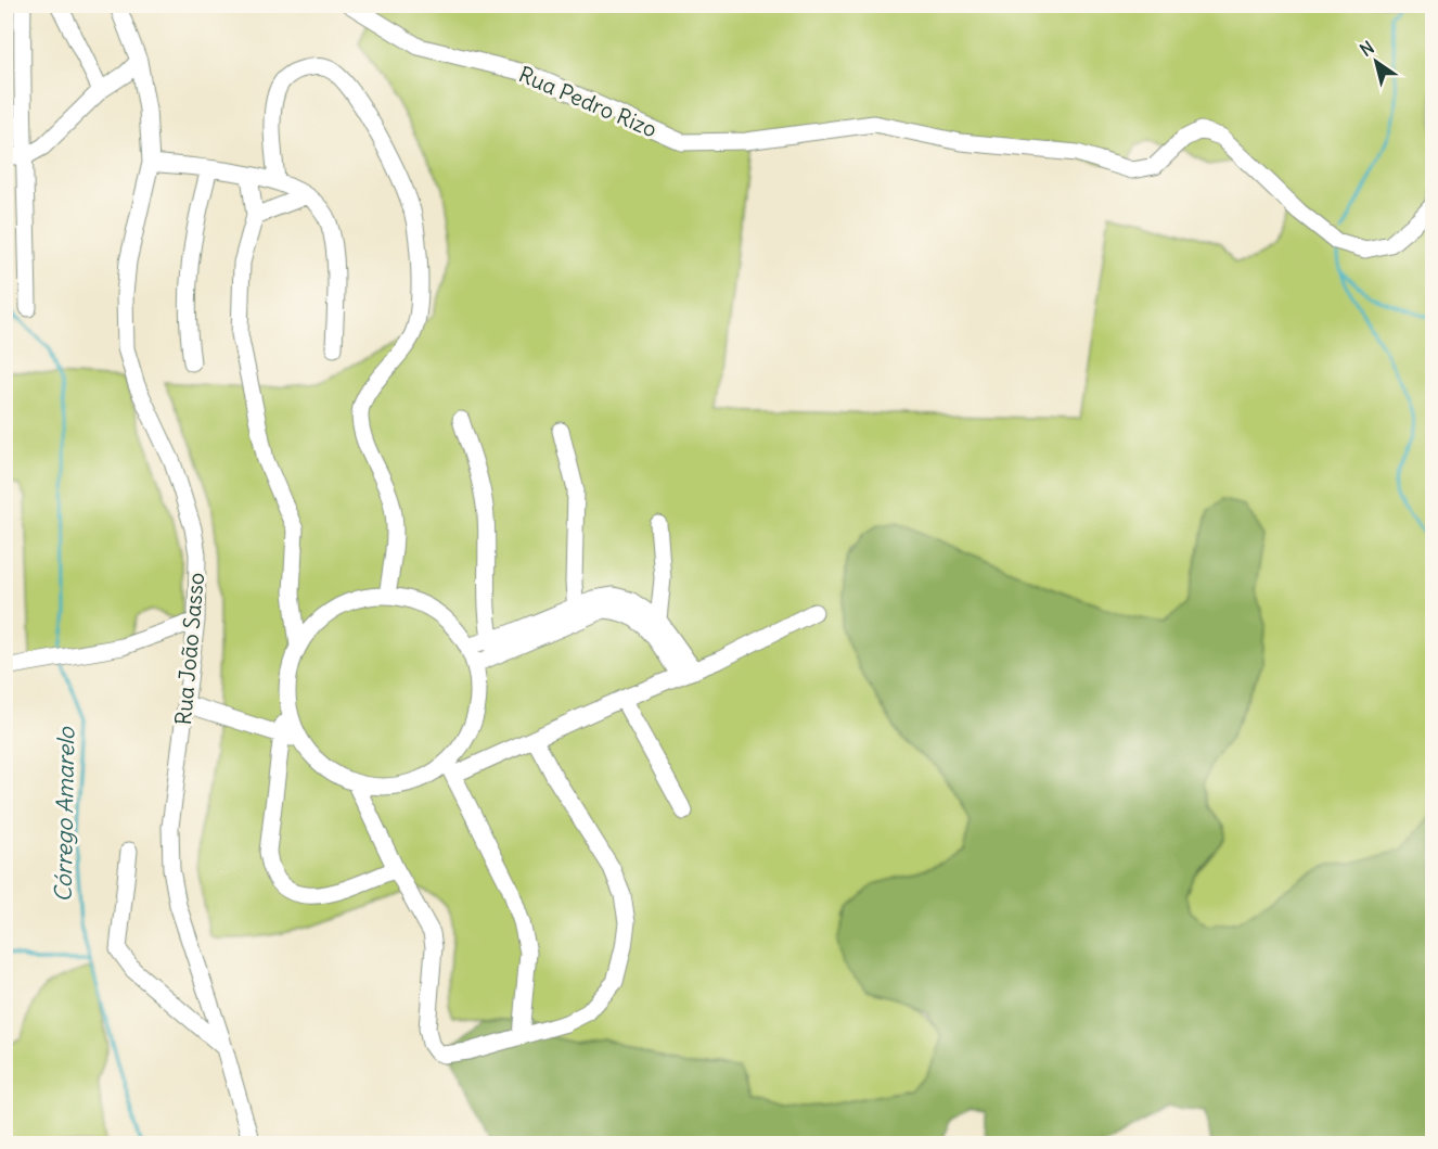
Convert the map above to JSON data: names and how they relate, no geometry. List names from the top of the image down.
{
  "streets": {
    "street": ["Rua Pedro Rizo", "Rua João Sasso"]
  },
  "water": ["Córrego Amarelo"],
  "north": "top left"
}
